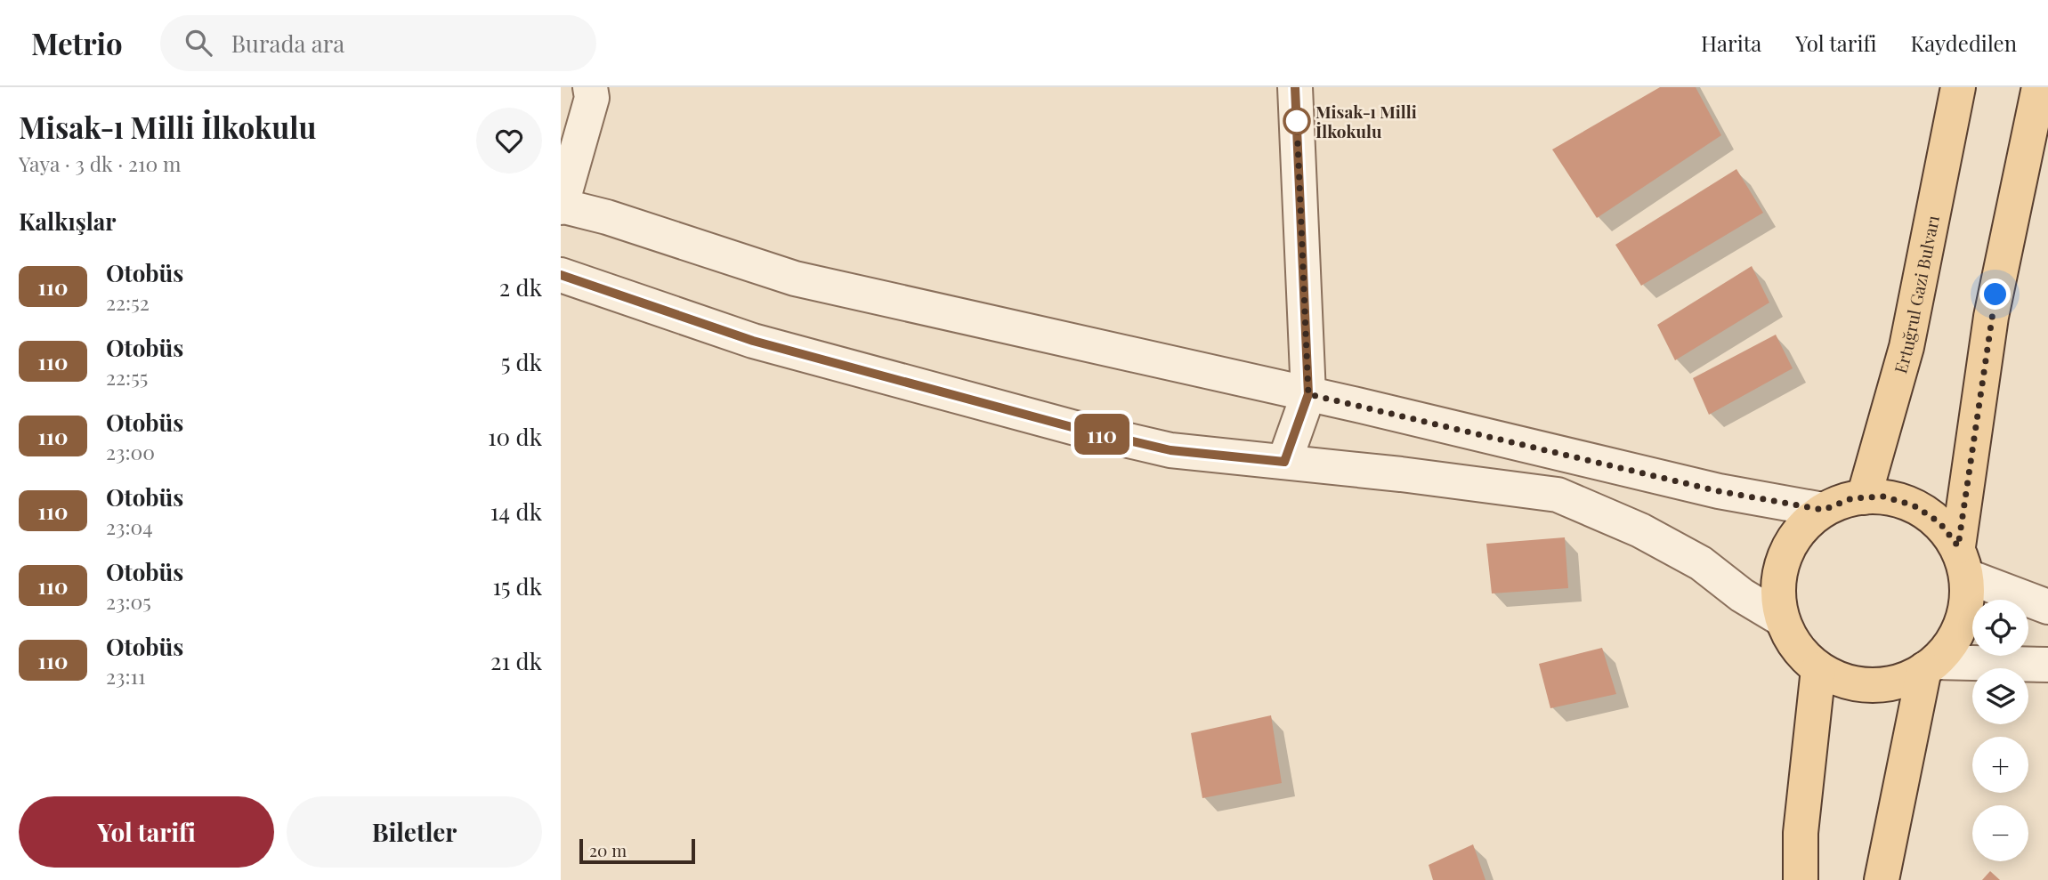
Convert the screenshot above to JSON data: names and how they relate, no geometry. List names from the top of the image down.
{
  "streets": {
    "main road": ["Ertuğrul Gazi Bulvarı"]
  },
  "places": ["Misak-ı Milli İlkokulu"],
  "lines": ["bus line 110"],
  "scale_bar": "20 m",
  "page": {
    "header": "Metrio",
    "search": "Burada ara",
    "nav": ["Harita", "Yol tarifi", "Kaydedilen"],
    "heading": [
      ["Misak-ı Milli İlkokulu", "Yaya · 3 dk · 210 m"],
      "Kalkışlar"
    ],
    "on_map": "110",
    "list": [
      {
        "mark": "110",
        "name": "Otobüs",
        "note": "22:52",
        "value": "2 dk"
      },
      {
        "mark": "110",
        "name": "Otobüs",
        "note": "22:55",
        "value": "5 dk"
      },
      {
        "mark": "110",
        "name": "Otobüs",
        "note": "23:00",
        "value": "10 dk"
      },
      {
        "mark": "110",
        "name": "Otobüs",
        "note": "23:04",
        "value": "14 dk"
      },
      {
        "mark": "110",
        "name": "Otobüs",
        "note": "23:05",
        "value": "15 dk"
      },
      {
        "mark": "110",
        "name": "Otobüs",
        "note": "23:11",
        "value": "21 dk"
      }
    ],
    "map_buttons": ["+", "−"],
    "buttons": ["Yol tarifi", "Biletler"],
    "scale": "20 m"
  }
}
